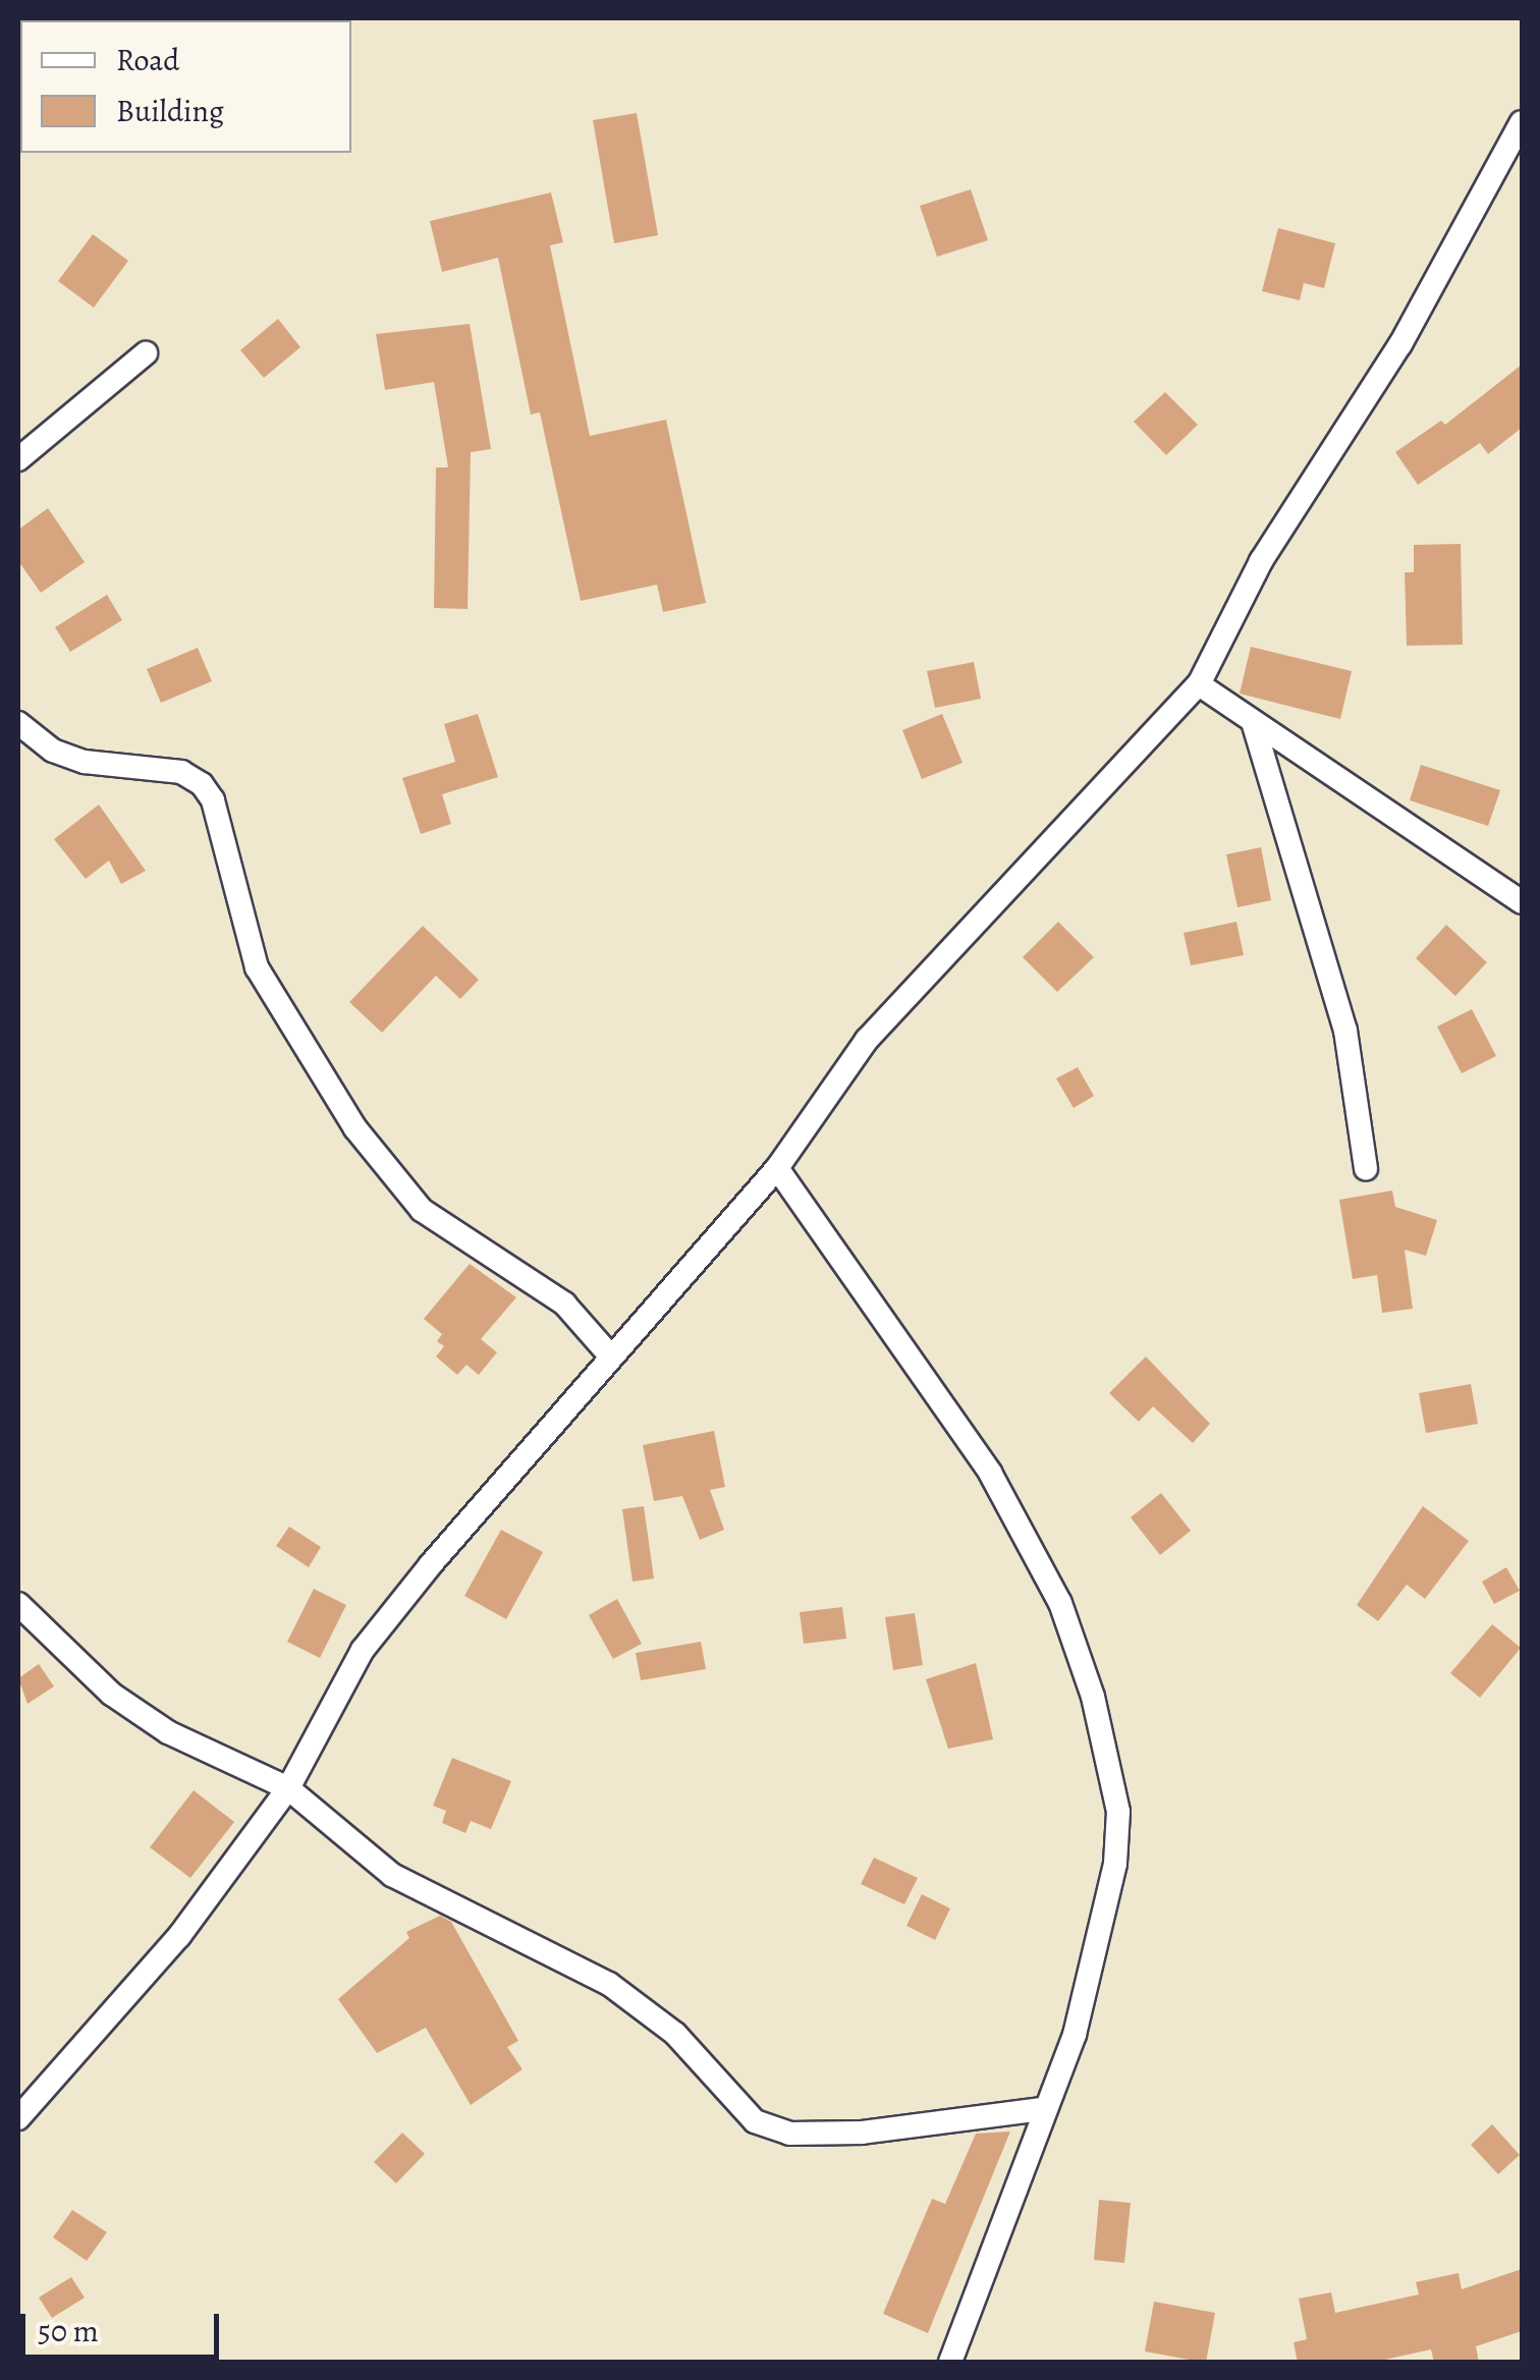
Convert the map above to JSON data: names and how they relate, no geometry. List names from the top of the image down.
{
  "legend": ["Road", "Building"],
  "scale_bar": "50 m"
}
